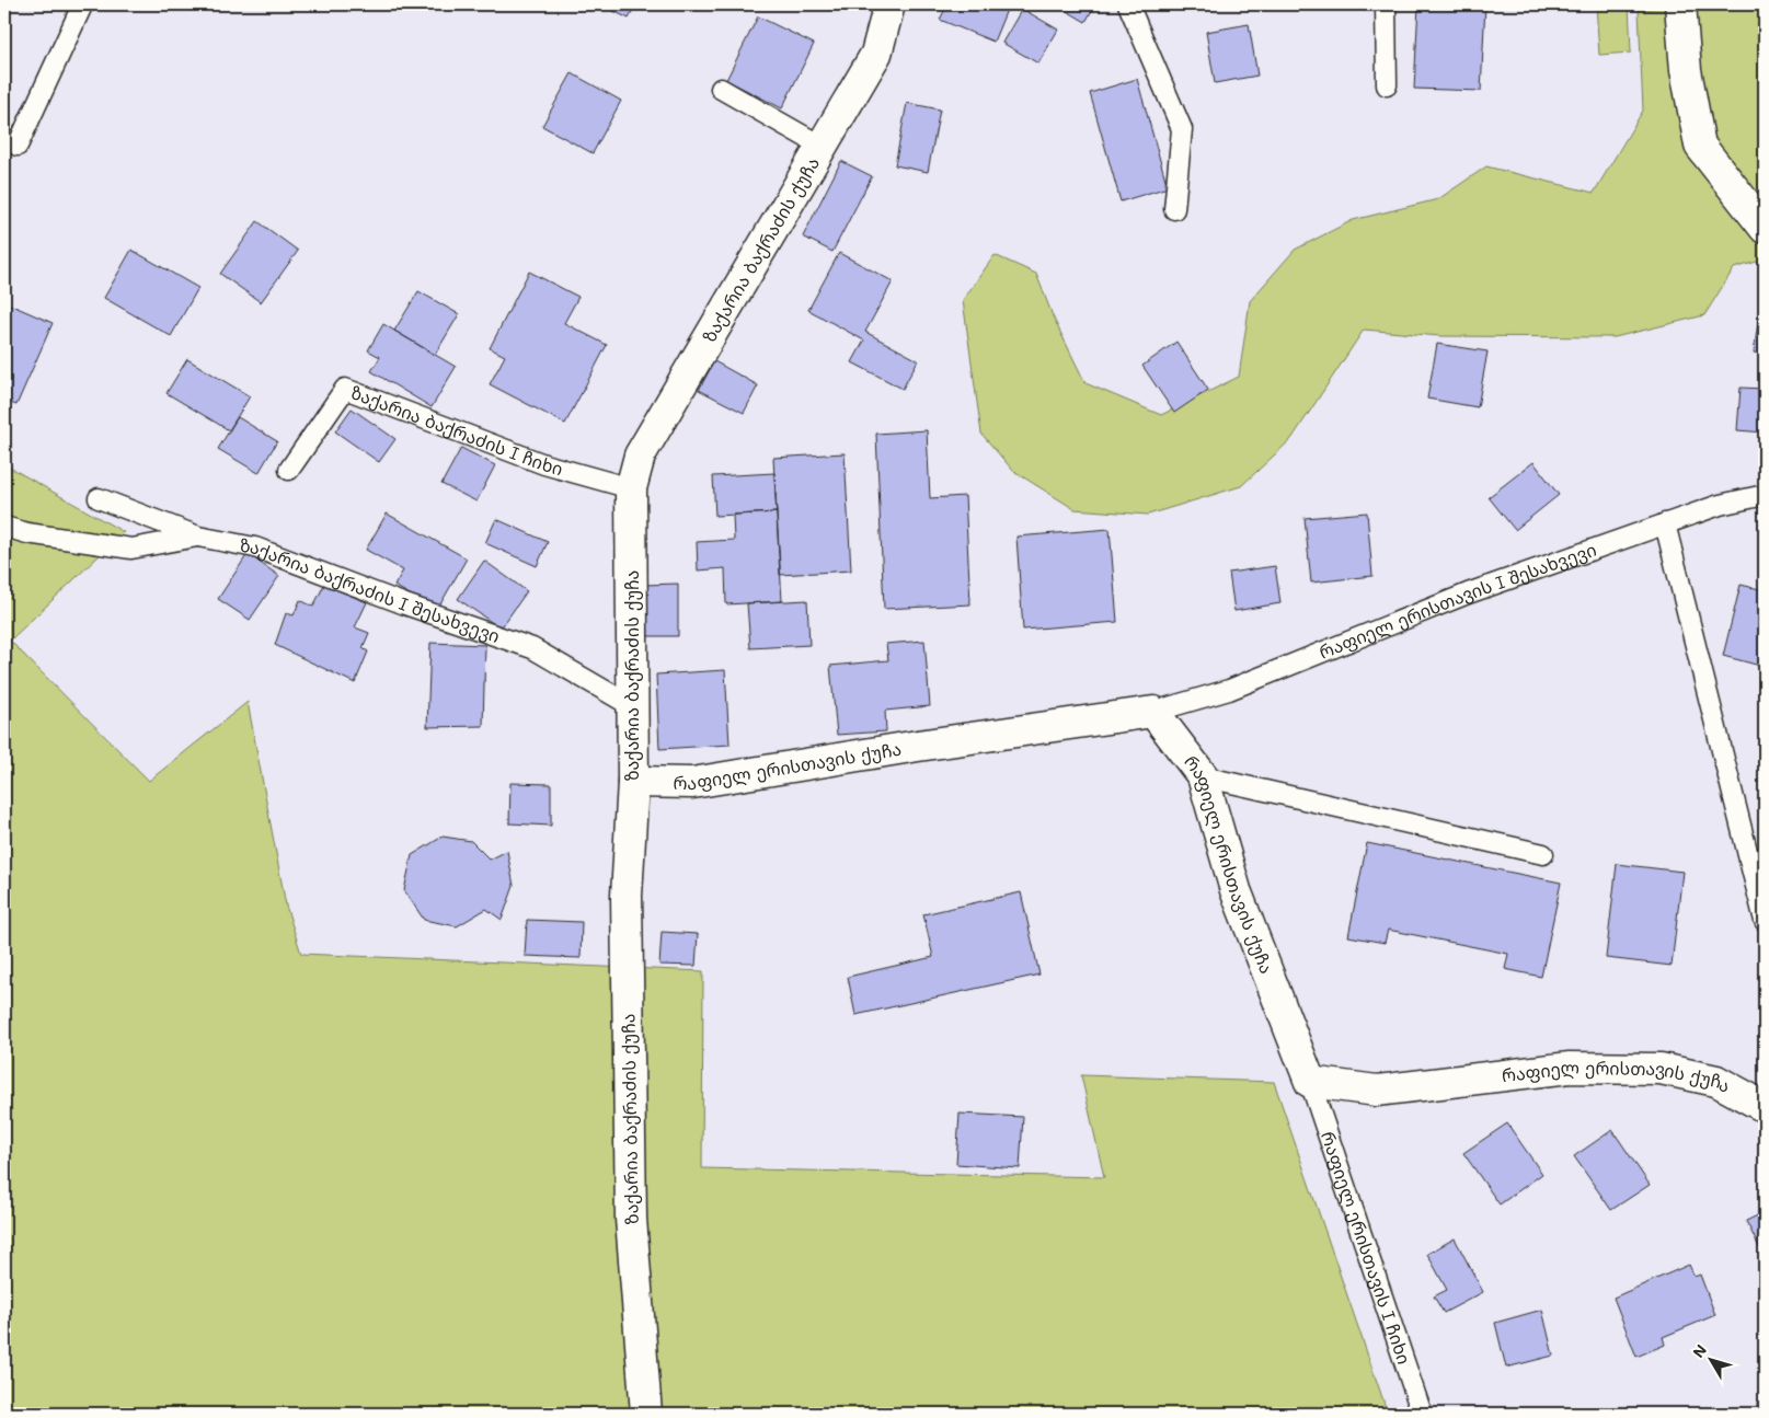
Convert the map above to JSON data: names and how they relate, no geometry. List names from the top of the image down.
{
  "streets": {
    "street": ["ზაქარია ბაქრაძის ქუჩა", "რაფიელ ერისთავის ქუჩა"],
    "lane": [
      "ზაქარია ბაქრაძის I ჩიხი",
      "ზაქარია ბაქრაძის I შესახვევი",
      "რაფიელ ერისთავის I შესახვევი",
      "რაფიელ ერისთავის I ჩიხი"
    ]
  },
  "crossings": [
    ["ზაქარია ბაქრაძის ქუჩა", "ზაქარია ბაქრაძის I ჩიხი"],
    ["ზაქარია ბაქრაძის ქუჩა", "ზაქარია ბაქრაძის I შესახვევი"],
    ["ზაქარია ბაქრაძის ქუჩა", "რაფიელ ერისთავის ქუჩა"],
    ["რაფიელ ერისთავის I შესახვევი", "რაფიელ ერისთავის ქუჩა"],
    ["რაფიელ ერისთავის ქუჩა", "რაფიელ ერისთავის I ჩიხი"]
  ],
  "north": "top left"
}
